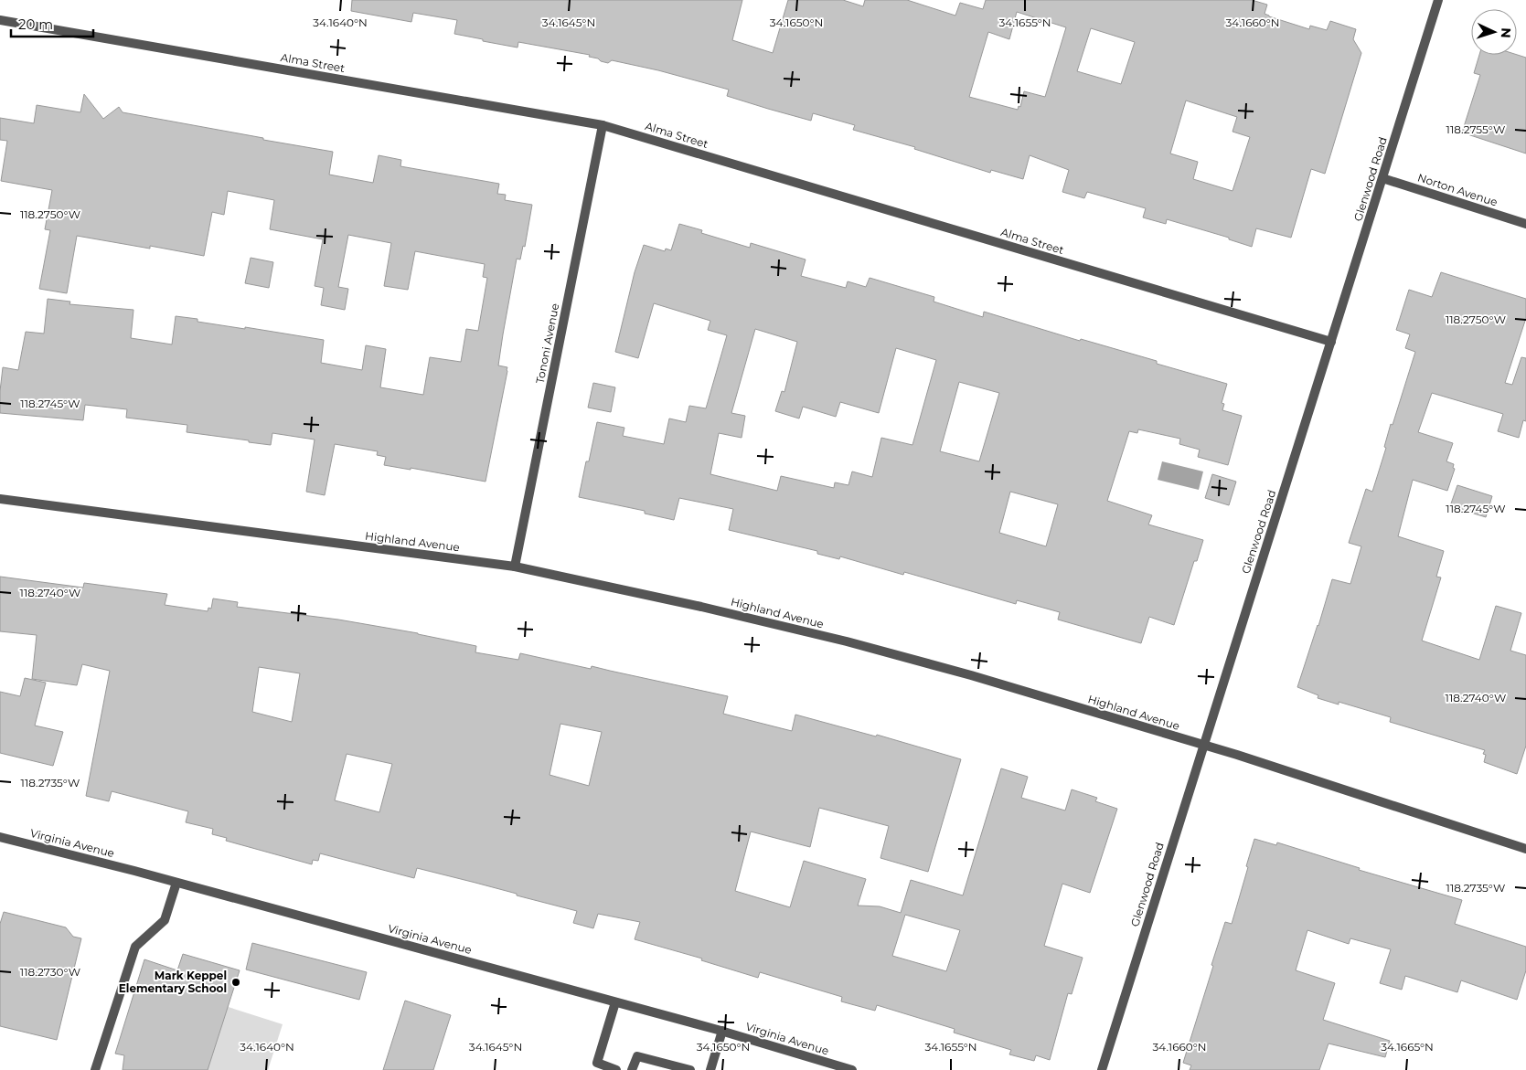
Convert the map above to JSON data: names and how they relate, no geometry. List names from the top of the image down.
{
  "streets": {
    "street": [
      "Alma Street",
      "Glenwood Road",
      "Norton Avenue",
      "Tononi Avenue",
      "Highland Avenue",
      "Virginia Avenue"
    ]
  },
  "crossings": [
    ["Alma Street", "Glenwood Road"],
    ["Alma Street", "Tononi Avenue"],
    ["Glenwood Road", "Norton Avenue"],
    ["Glenwood Road", "Highland Avenue"],
    ["Tononi Avenue", "Highland Avenue"]
  ],
  "places": ["Mark Keppel Elementary School"],
  "scale_bar": "20 m",
  "north": "right",
  "coordinates": [
    "34.1640°N",
    "34.1645°N",
    "34.1650°N",
    "34.1655°N",
    "34.1660°N",
    "118.2755°W",
    "118.2750°W",
    "118.2745°W",
    "118.2740°W",
    "118.2735°W",
    "118.2730°W",
    "34.1665°N"
  ]
}
